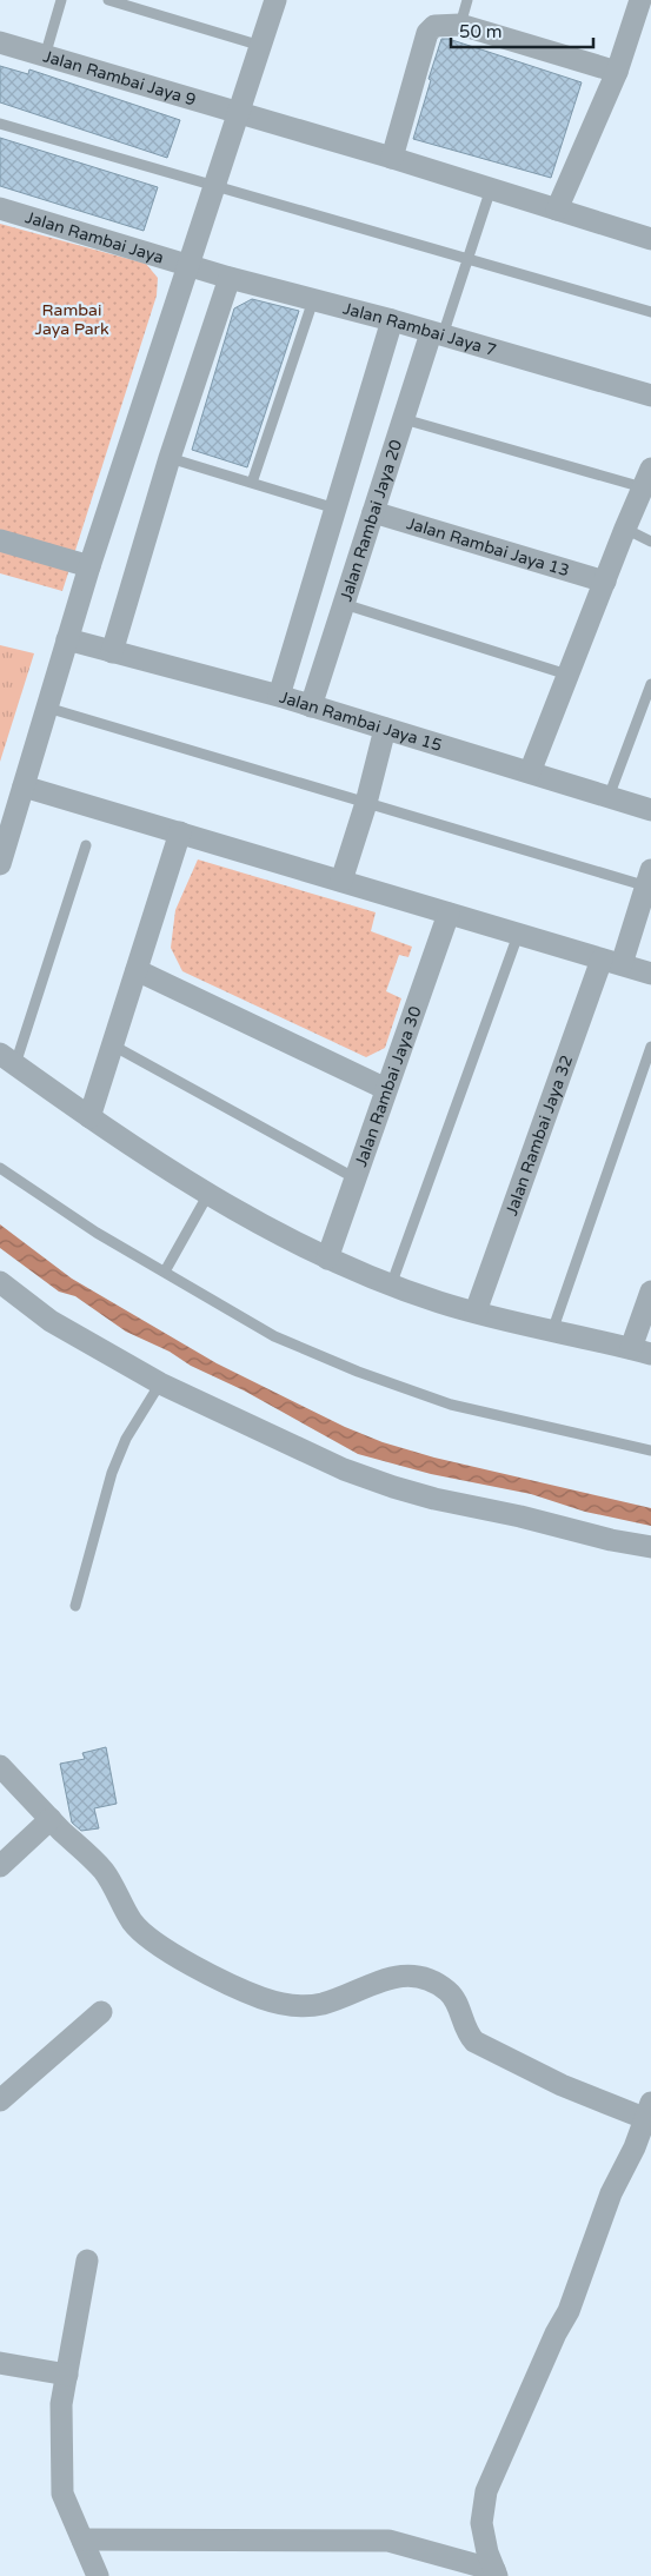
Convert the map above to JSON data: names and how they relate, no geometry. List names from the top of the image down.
{
  "streets": {
    "street": [
      "Jalan Rambai Jaya 9",
      "Jalan Rambai Jaya",
      "Jalan Rambai Jaya 7",
      "Jalan Rambai Jaya 20",
      "Jalan Rambai Jaya 13",
      "Jalan Rambai Jaya 15",
      "Jalan Rambai Jaya 30",
      "Jalan Rambai Jaya 32"
    ]
  },
  "crossings": [
    ["Jalan Rambai Jaya", "Jalan Rambai Jaya 7"],
    ["Jalan Rambai Jaya 7", "Jalan Rambai Jaya 20"],
    ["Jalan Rambai Jaya 20", "Jalan Rambai Jaya 13"],
    ["Jalan Rambai Jaya 20", "Jalan Rambai Jaya 15"]
  ],
  "parks": ["Rambai Jaya Park"],
  "scale_bar": "50 m"
}
